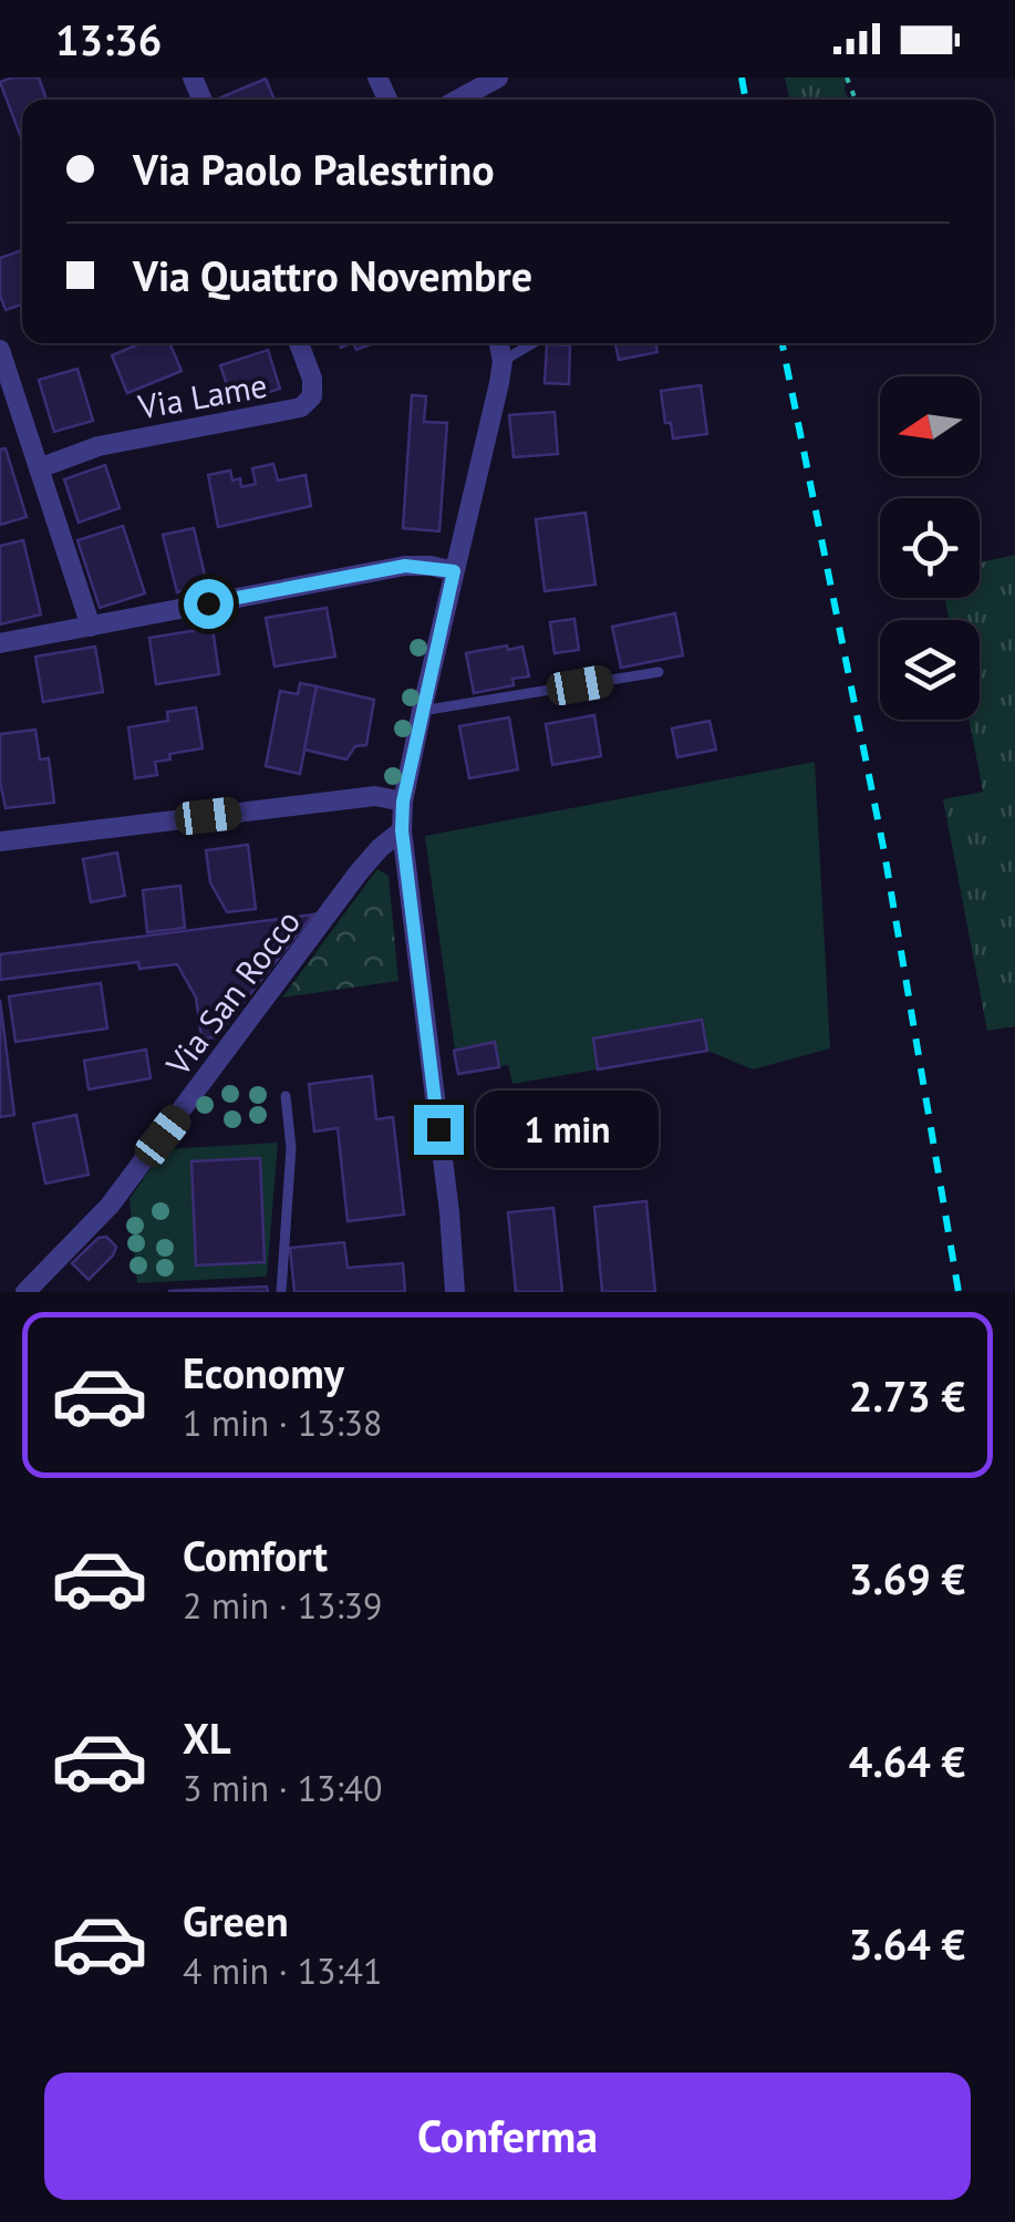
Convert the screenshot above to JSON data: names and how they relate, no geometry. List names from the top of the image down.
{
  "streets": {
    "street": ["Via Lame", "Via San Rocco"]
  },
  "north": "left",
  "page": {
    "status": "13:36",
    "banner": ["Via Paolo Palestrino", "Via Quattro Novembre"],
    "bubble": "1 min",
    "list": [
      {
        "name": "Economy",
        "note": "1 min · 13:38",
        "value": "2.73 €"
      },
      {
        "name": "Comfort",
        "note": "2 min · 13:39",
        "value": "3.69 €"
      },
      {
        "name": "XL",
        "note": "3 min · 13:40",
        "value": "4.64 €"
      },
      {
        "name": "Green",
        "note": "4 min · 13:41",
        "value": "3.64 €"
      }
    ],
    "buttons": "Conferma"
  }
}
